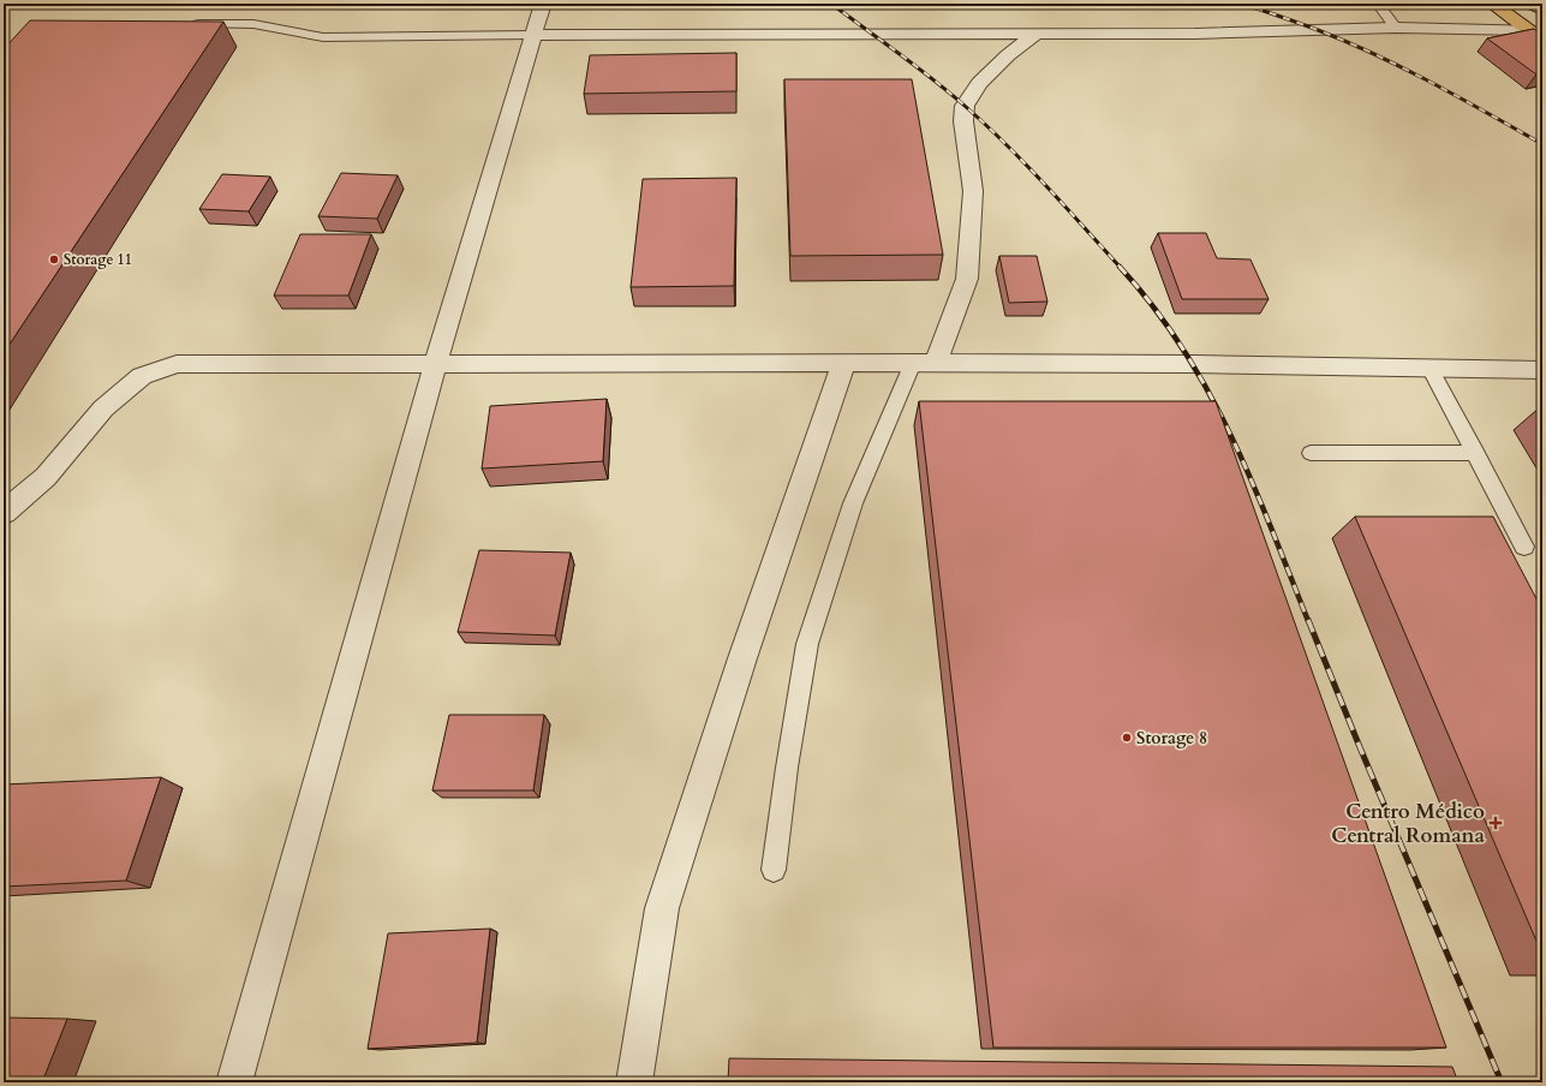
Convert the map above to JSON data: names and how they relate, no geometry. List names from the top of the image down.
{
  "places": {
    "other": ["Storage 11", "Storage 8"],
    "health": ["Centro Médico Central Romana"]
  }
}
